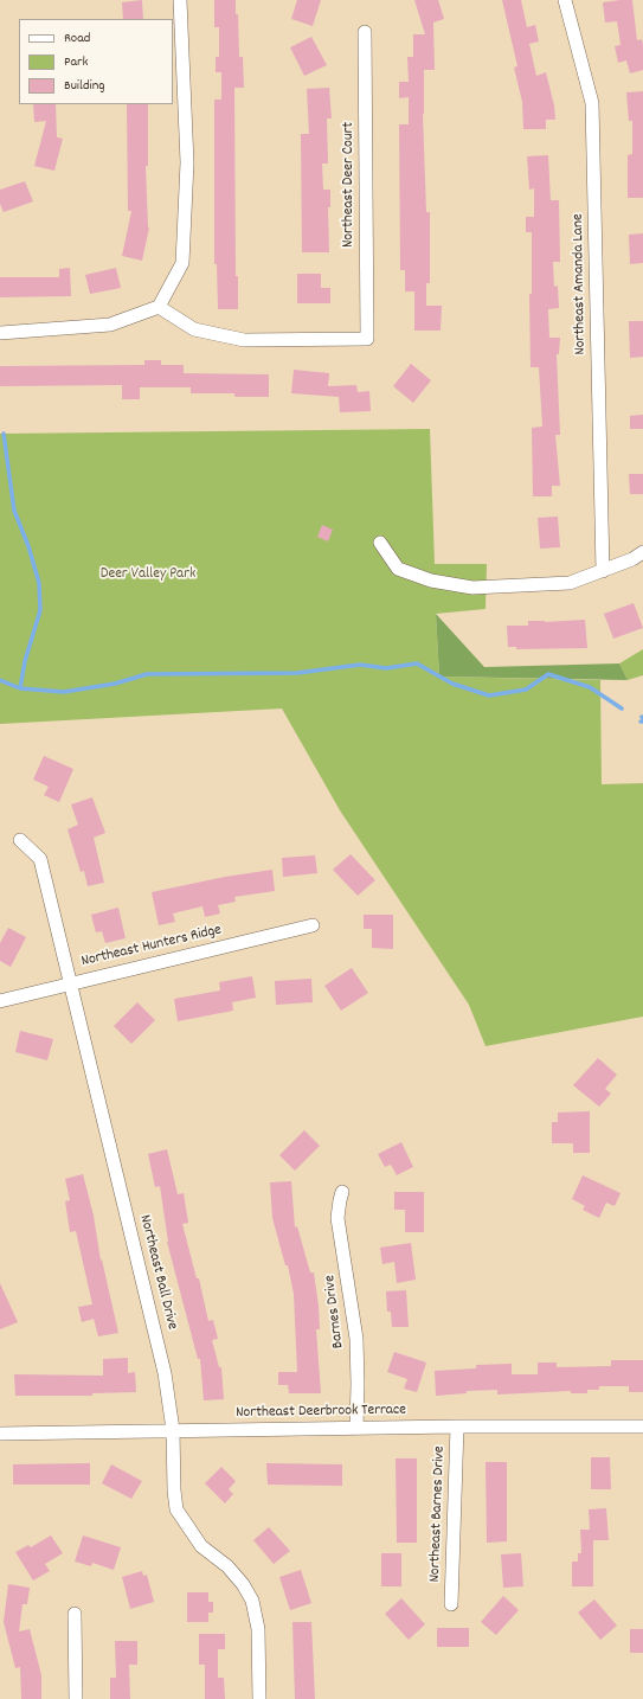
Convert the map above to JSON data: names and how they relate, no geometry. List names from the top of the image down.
{
  "streets": {
    "street": [
      "Northeast Deer Court",
      "Northeast Amanda Lane",
      "Northeast Hunters Ridge",
      "Northeast Ball Drive",
      "Barnes Drive",
      "Northeast Deerbrook Terrace",
      "Northeast Barnes Drive"
    ]
  },
  "crossings": [
    ["Northeast Hunters Ridge", "Northeast Ball Drive"],
    ["Northeast Ball Drive", "Northeast Deerbrook Terrace"],
    ["Barnes Drive", "Northeast Deerbrook Terrace"],
    ["Northeast Deerbrook Terrace", "Northeast Barnes Drive"]
  ],
  "parks": ["Deer Valley Park"],
  "legend": ["Road", "Park", "Building"]
}
